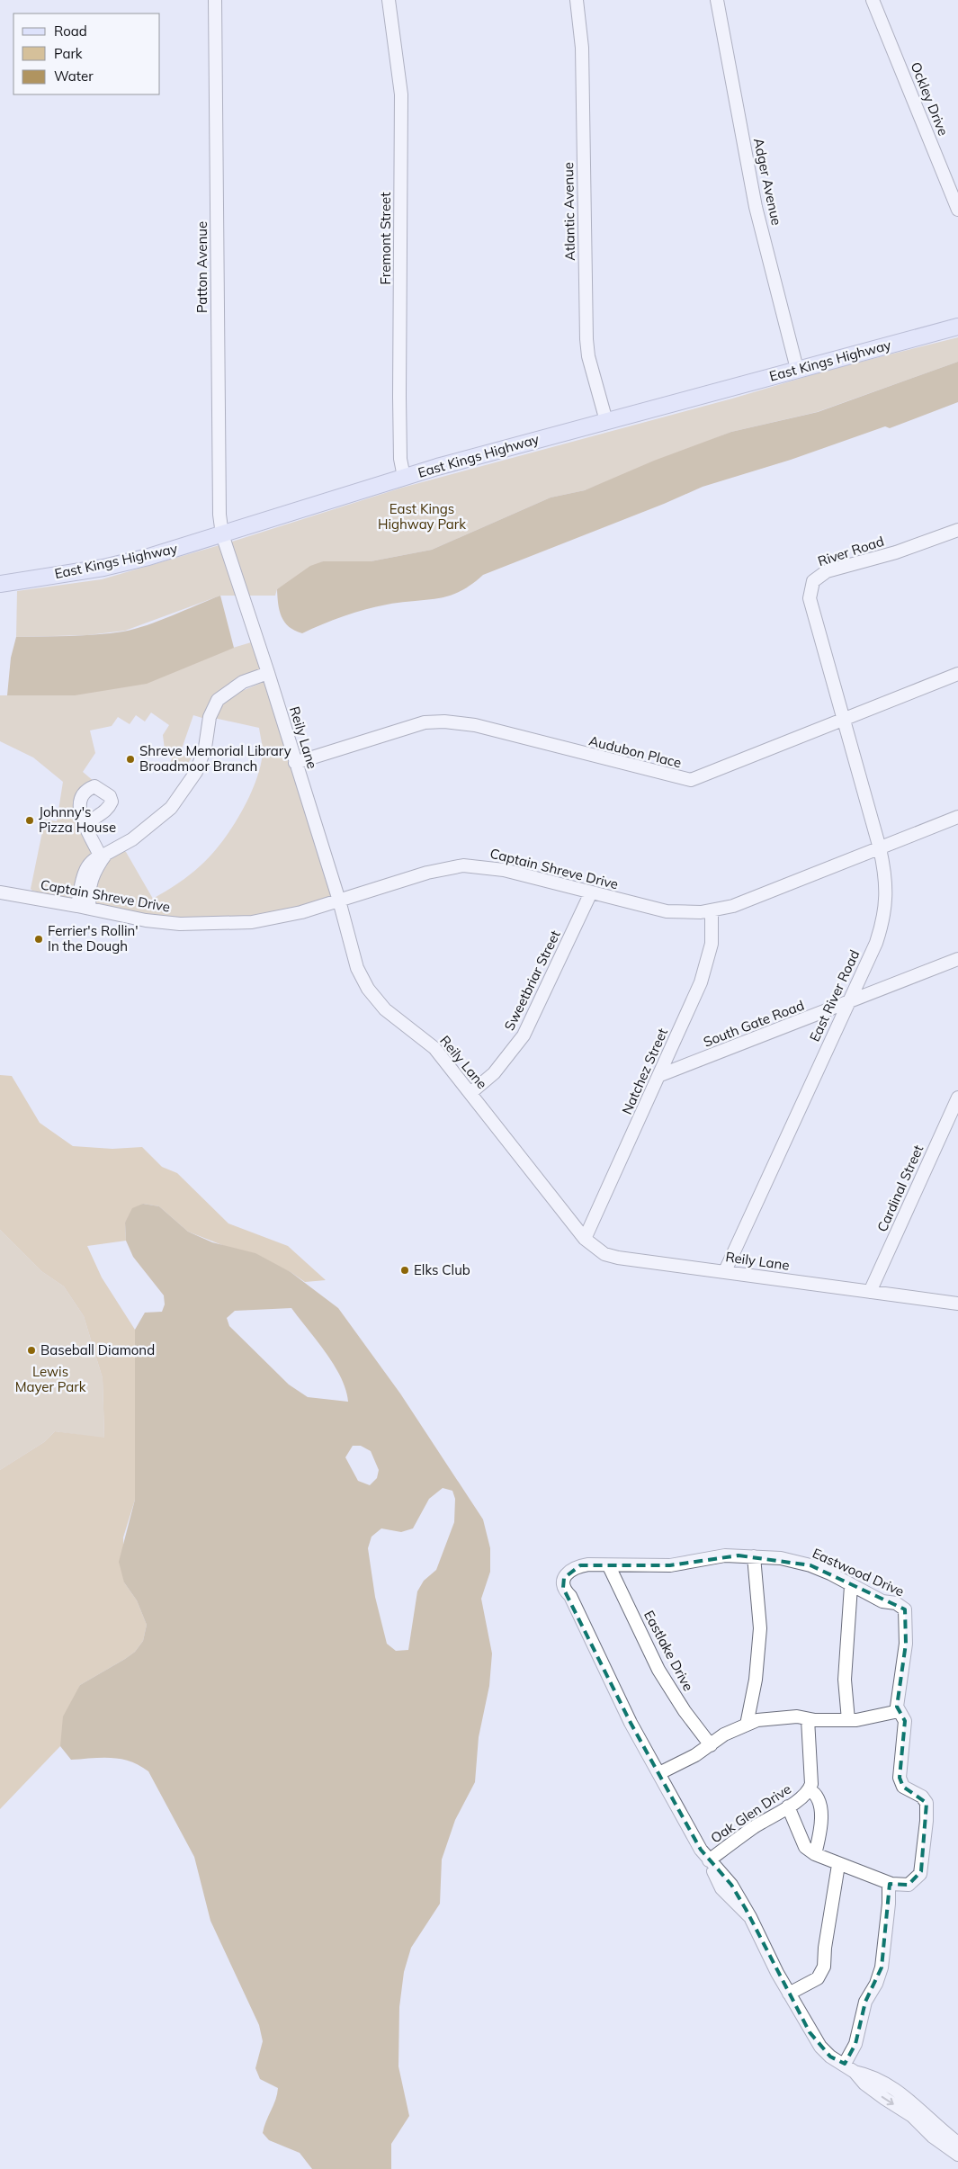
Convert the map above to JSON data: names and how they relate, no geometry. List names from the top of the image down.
{
  "streets": {
    "main road": ["East Kings Highway"],
    "street": [
      "Ockley Drive",
      "Adger Avenue",
      "Atlantic Avenue",
      "Fremont Street",
      "Patton Avenue",
      "River Road",
      "Reily Lane",
      "Audubon Place",
      "Captain Shreve Drive",
      "Sweetbriar Street",
      "East River Road",
      "South Gate Road",
      "Natchez Street",
      "Cardinal Street",
      "Eastwood Drive",
      "Eastlake Drive",
      "Oak Glen Drive"
    ]
  },
  "crossings": [
    ["Adger Avenue", "East Kings Highway"],
    ["Atlantic Avenue", "East Kings Highway"],
    ["Fremont Street", "East Kings Highway"],
    ["Patton Avenue", "East Kings Highway"],
    ["Patton Avenue", "Reily Lane"],
    ["East Kings Highway", "Reily Lane"],
    ["River Road", "Audubon Place"],
    ["River Road", "East River Road"],
    ["Reily Lane", "Audubon Place"],
    ["Reily Lane", "Captain Shreve Drive"],
    ["Reily Lane", "Sweetbriar Street"],
    ["Reily Lane", "East River Road"],
    ["Reily Lane", "Natchez Street"],
    ["Reily Lane", "Cardinal Street"],
    ["Audubon Place", "East River Road"],
    ["Captain Shreve Drive", "Sweetbriar Street"],
    ["Captain Shreve Drive", "East River Road"],
    ["Captain Shreve Drive", "Natchez Street"],
    ["East River Road", "South Gate Road"],
    ["South Gate Road", "Natchez Street"],
    ["Eastwood Drive", "Eastlake Drive"],
    ["Eastwood Drive", "Oak Glen Drive"]
  ],
  "parks": ["East Kings Highway Park", "Lewis Mayer Park"],
  "places": [
    "Shreve Memorial Library Broadmoor Branch",
    "Johnny's Pizza House",
    "Ferrier's Rollin' In the Dough",
    "Elks Club",
    "Baseball Diamond"
  ],
  "legend": ["Road", "Park", "Water"]
}
